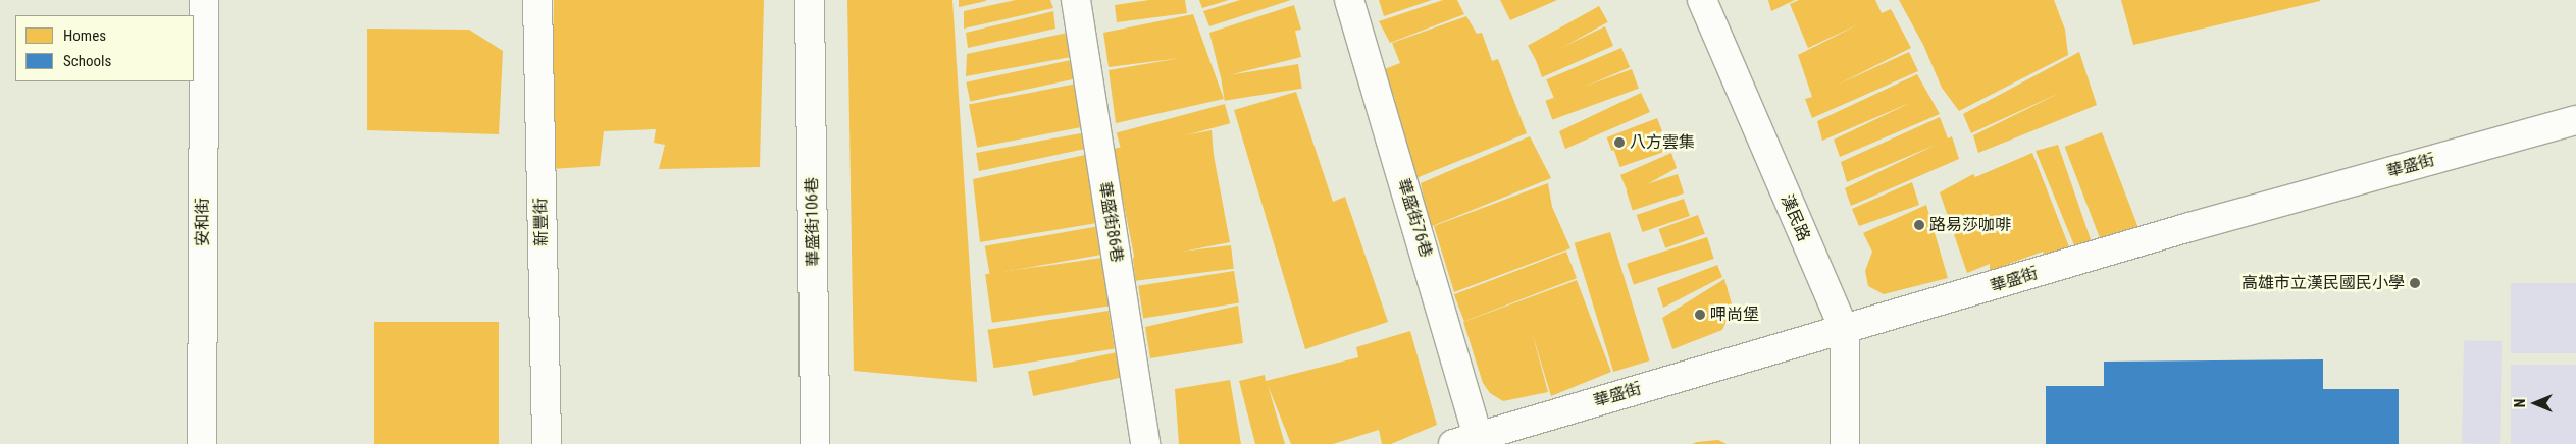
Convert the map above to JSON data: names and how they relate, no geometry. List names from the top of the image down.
{
  "streets": {
    "street": [
      "華盛街",
      "華盛街76巷",
      "漢民路",
      "安和街",
      "新豐街",
      "華盛街106巷",
      "華盛街86巷"
    ]
  },
  "crossings": [
    ["華盛街", "華盛街76巷"],
    ["華盛街", "漢民路"]
  ],
  "places": [
    "八方雲集",
    "路易莎咖啡",
    "高雄市立漢民國民小學",
    "呷尚堡"
  ],
  "legend": ["Homes", "Schools"],
  "north": "left"
}
